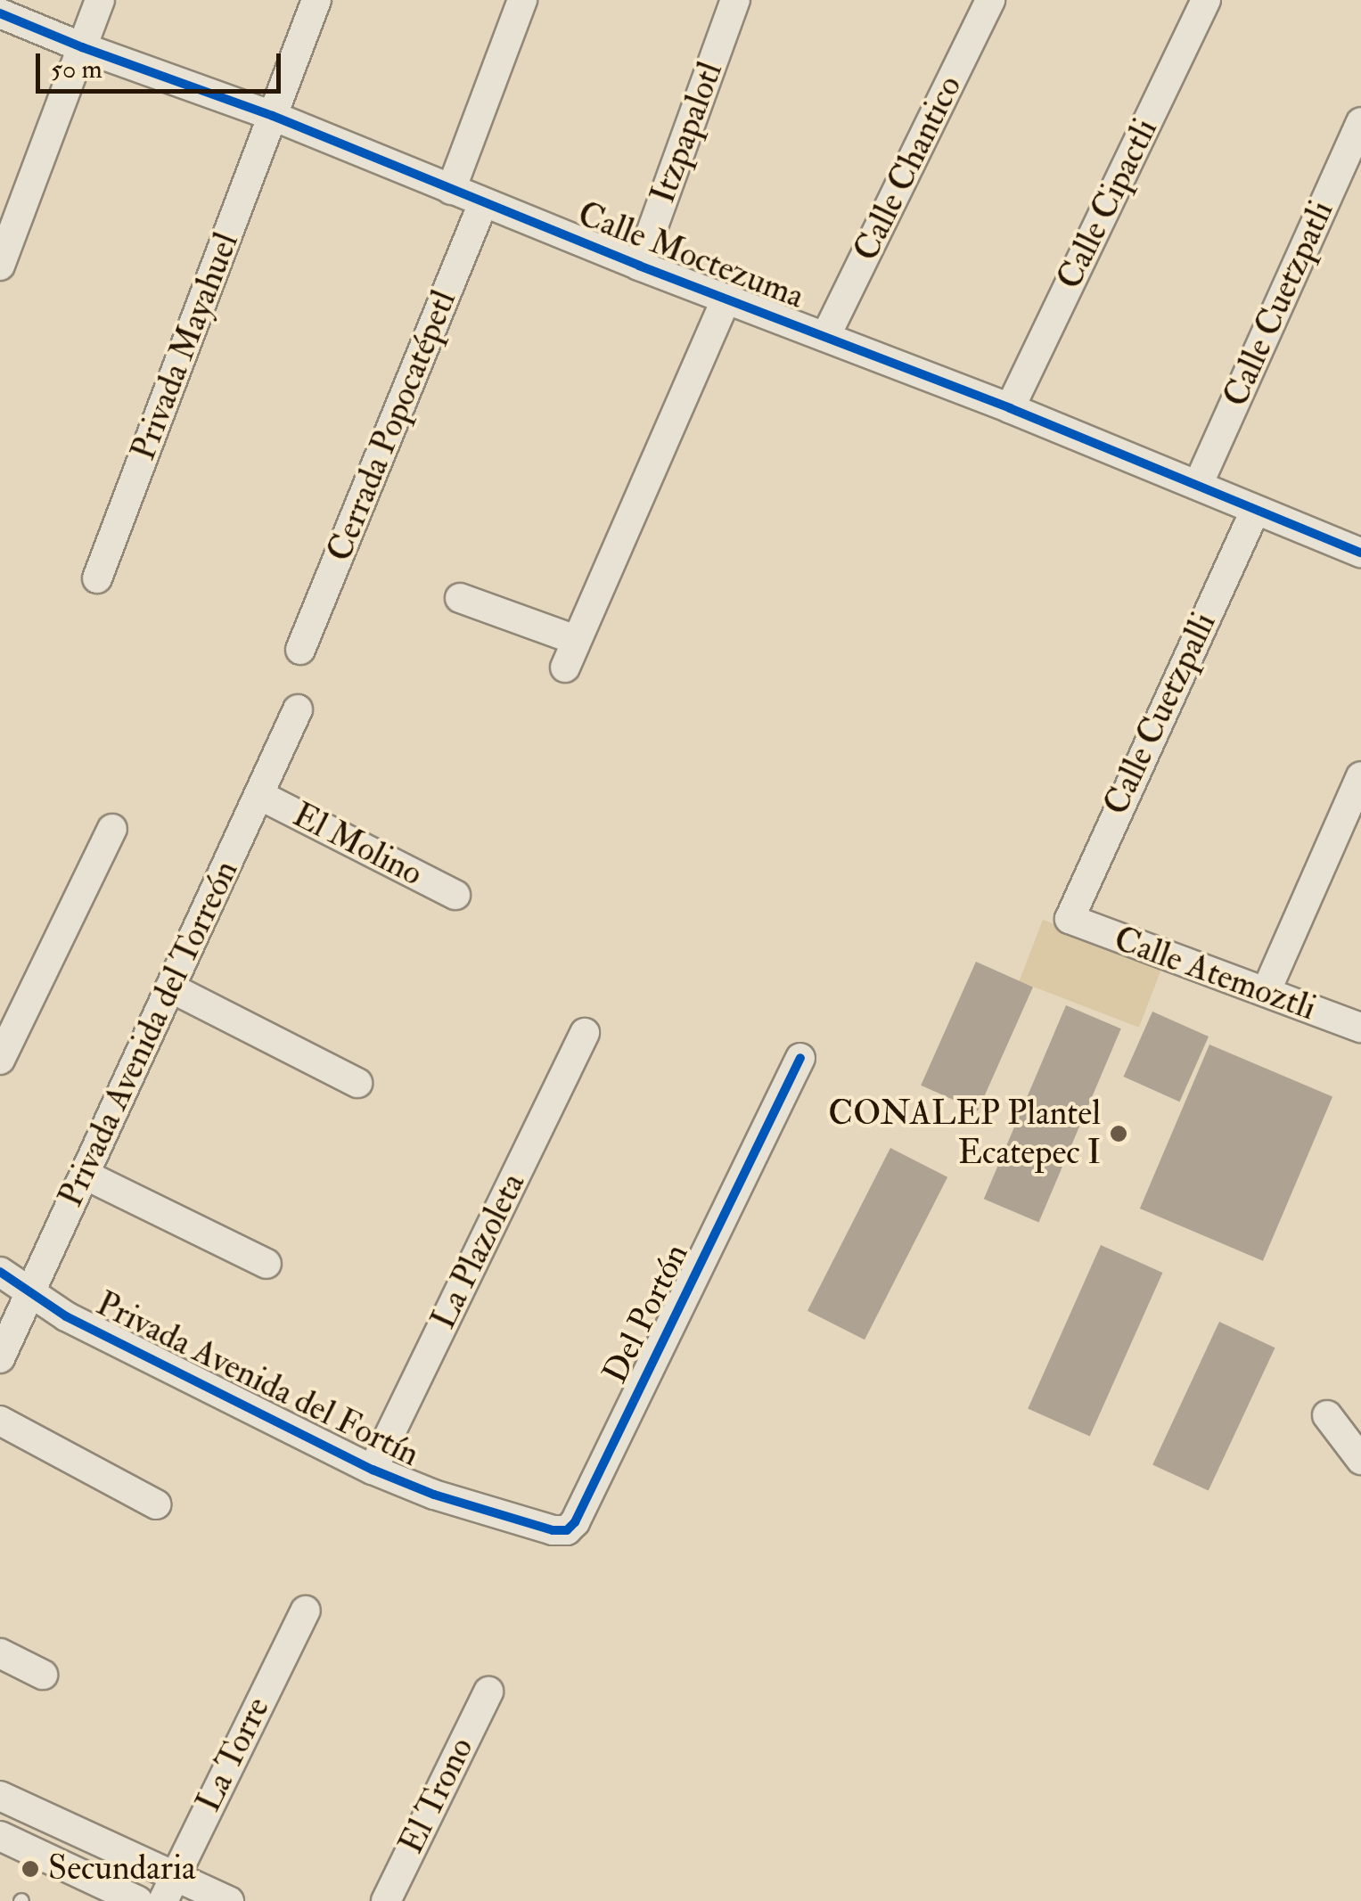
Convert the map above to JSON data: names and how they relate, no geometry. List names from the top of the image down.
{
  "streets": {
    "street": [
      "Itzpapalotl",
      "Calle Chantico",
      "Calle Cipactli",
      "Calle Moctezuma",
      "Calle Cuetzpatli",
      "Privada Mayahuel",
      "Cerrada Popocatépetl",
      "Calle Cuetzpalli",
      "El Molino",
      "Calle Atemoztli",
      "Privada Avenida del Torreón",
      "La Plazoleta",
      "Del Portón",
      "Privada Avenida del Fortín",
      "La Torre",
      "El Trono"
    ]
  },
  "crossings": [
    ["Itzpapalotl", "Calle Moctezuma"],
    ["Calle Chantico", "Calle Moctezuma"],
    ["Calle Cipactli", "Calle Moctezuma"],
    ["Calle Moctezuma", "Calle Cuetzpatli"],
    ["Calle Moctezuma", "Privada Mayahuel"],
    ["Calle Moctezuma", "Cerrada Popocatépetl"],
    ["Calle Moctezuma", "Calle Cuetzpalli"],
    ["Calle Cuetzpalli", "Calle Atemoztli"],
    ["El Molino", "Privada Avenida del Torreón"],
    ["Privada Avenida del Torreón", "Privada Avenida del Fortín"],
    ["La Plazoleta", "Privada Avenida del Fortín"],
    ["Del Portón", "Privada Avenida del Fortín"]
  ],
  "places": ["CONALEP Plantel Ecatepec I", "Secundaria"],
  "scale_bar": "50 m"
}
